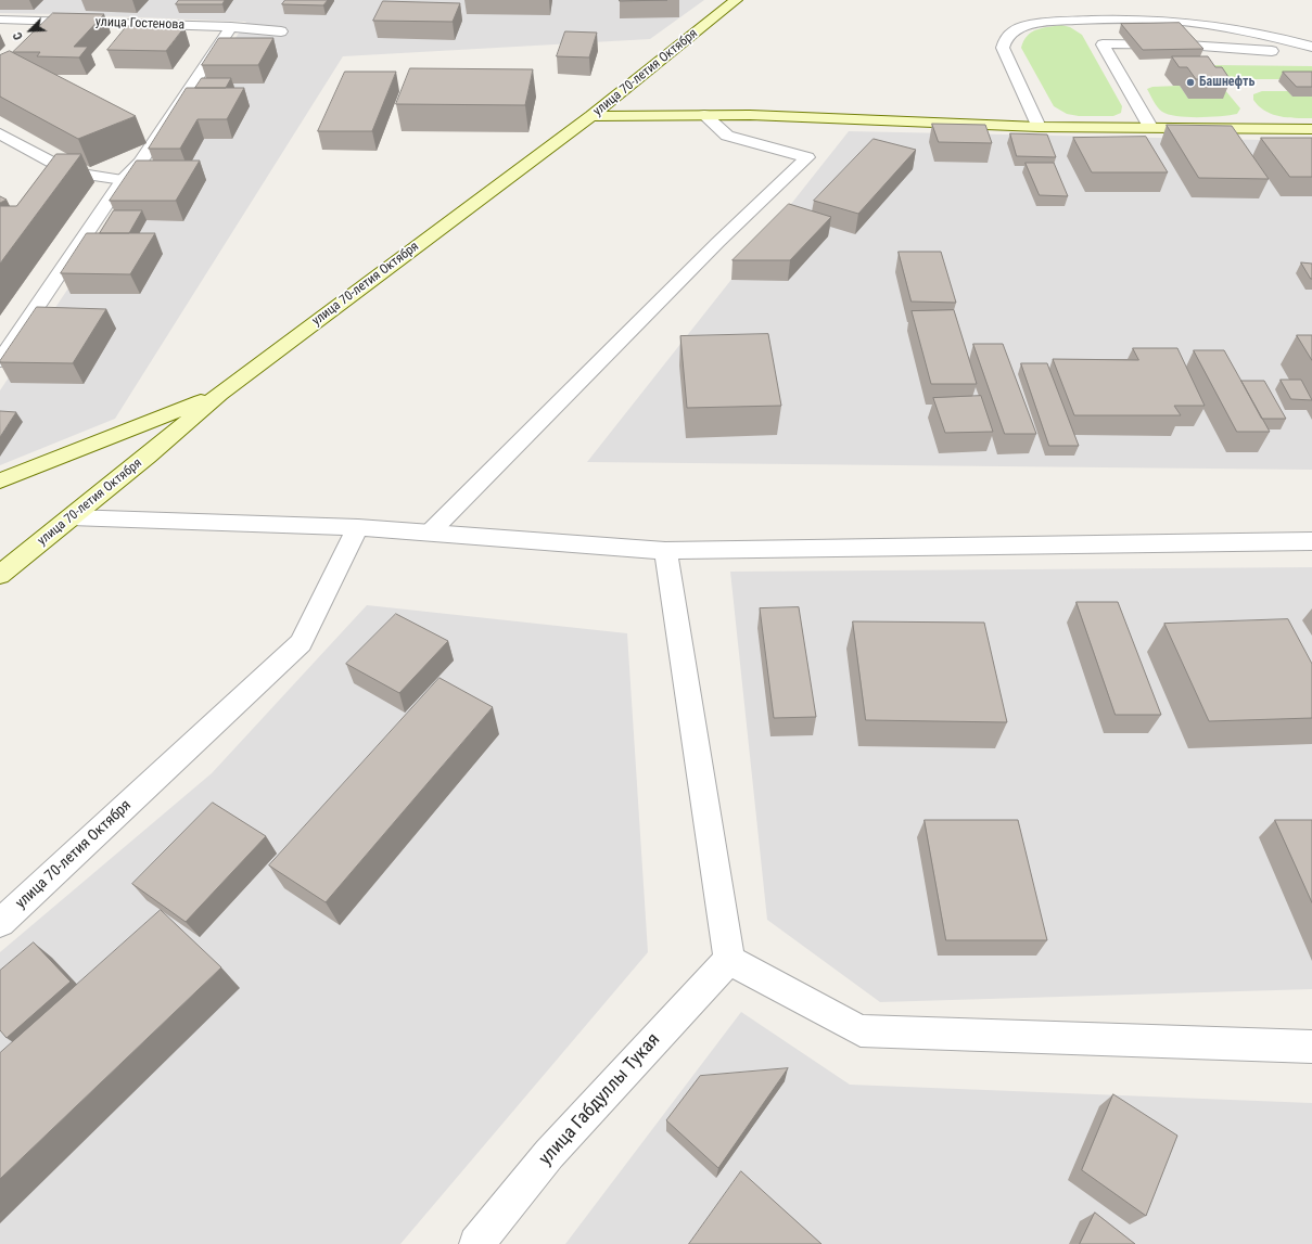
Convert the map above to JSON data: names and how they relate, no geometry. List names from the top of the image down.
{
  "streets": {
    "main road": ["улица 70-летия Октября"],
    "street": ["улица Гостенова", "улица Габдуллы Тукая"]
  },
  "places": ["Башнефть"],
  "north": "bottom left"
}
